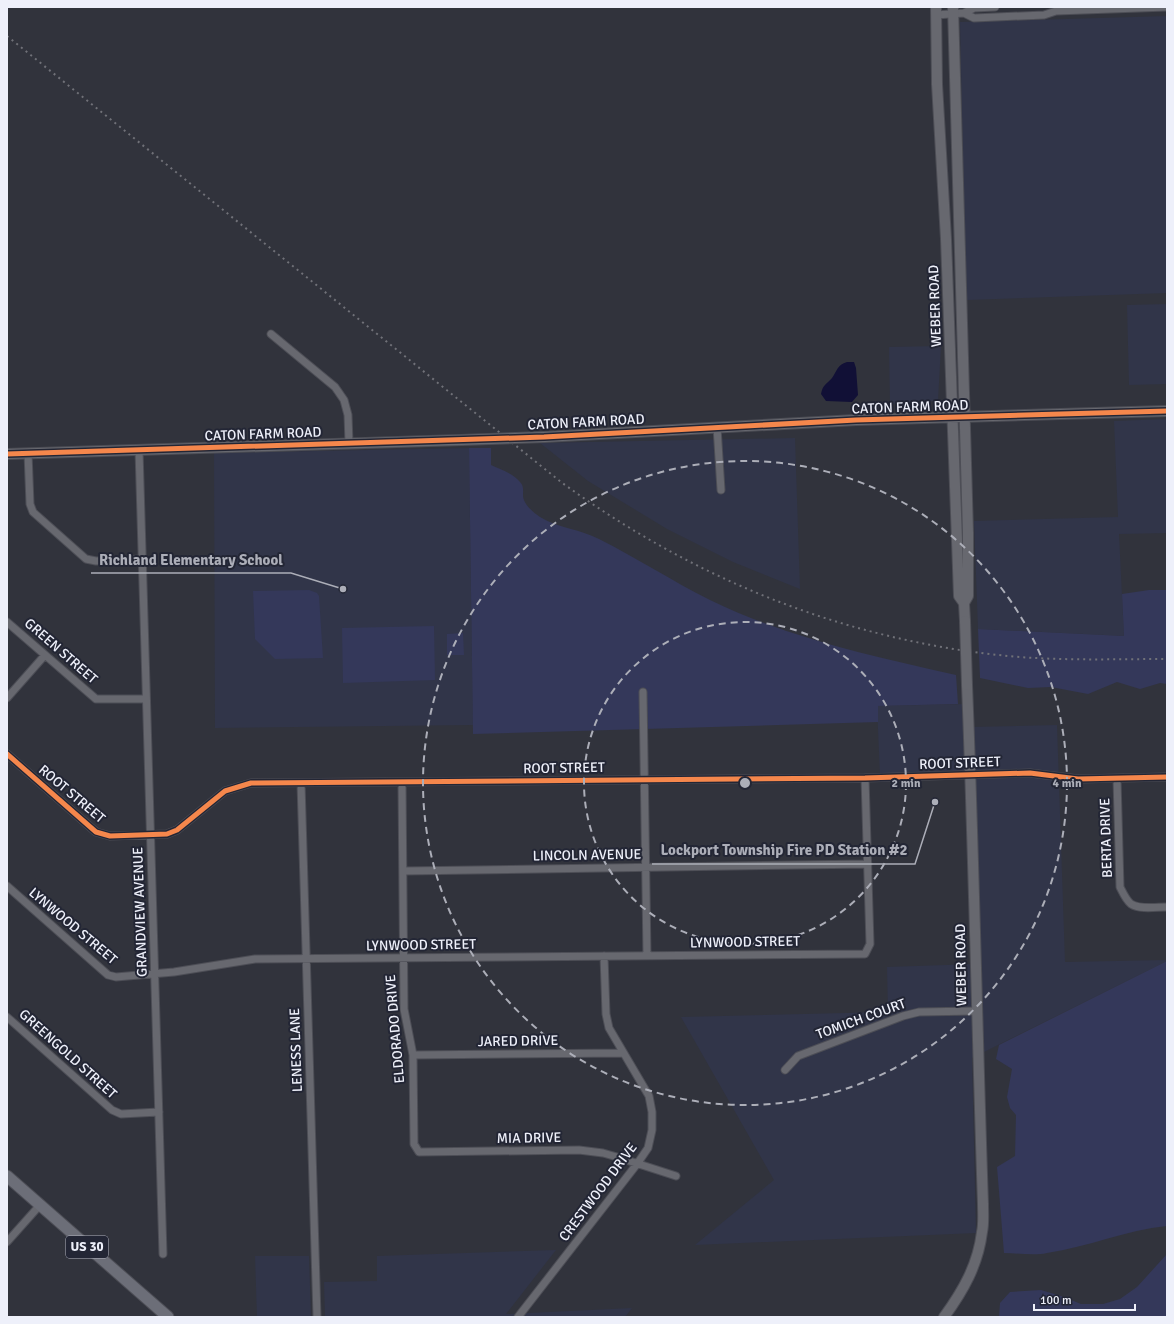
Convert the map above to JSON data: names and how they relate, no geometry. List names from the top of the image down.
{
  "streets": {
    "main road": ["WEBER ROAD", "CATON FARM ROAD", "US 30"],
    "street": [
      "GREEN STREET",
      "ROOT STREET",
      "BERTA DRIVE",
      "LINCOLN AVENUE",
      "GRANDVIEW AVENUE",
      "LYNWOOD STREET",
      "TOMICH COURT",
      "ELDORADO DRIVE",
      "JARED DRIVE",
      "LENESS LANE",
      "GREENGOLD STREET",
      "MIA DRIVE",
      "CRESTWOOD DRIVE"
    ]
  },
  "crossings": [
    ["WEBER ROAD", "CATON FARM ROAD"],
    ["WEBER ROAD", "ROOT STREET"],
    ["WEBER ROAD", "TOMICH COURT"],
    ["CATON FARM ROAD", "GRANDVIEW AVENUE"],
    ["GREEN STREET", "GRANDVIEW AVENUE"],
    ["ROOT STREET", "BERTA DRIVE"],
    ["ROOT STREET", "GRANDVIEW AVENUE"],
    ["ROOT STREET", "ELDORADO DRIVE"],
    ["ROOT STREET", "LENESS LANE"],
    ["LINCOLN AVENUE", "LYNWOOD STREET"],
    ["LINCOLN AVENUE", "ELDORADO DRIVE"],
    ["GRANDVIEW AVENUE", "LYNWOOD STREET"],
    ["GRANDVIEW AVENUE", "GREENGOLD STREET"],
    ["LYNWOOD STREET", "ELDORADO DRIVE"],
    ["LYNWOOD STREET", "LENESS LANE"],
    ["LYNWOOD STREET", "CRESTWOOD DRIVE"],
    ["ELDORADO DRIVE", "JARED DRIVE"],
    ["ELDORADO DRIVE", "MIA DRIVE"],
    ["JARED DRIVE", "CRESTWOOD DRIVE"],
    ["MIA DRIVE", "CRESTWOOD DRIVE"]
  ],
  "places": ["Richland Elementary School", "Lockport Township Fire PD Station #2"],
  "scale_bar": "100 m",
  "rings": ["2 min", "4 min"]
}
